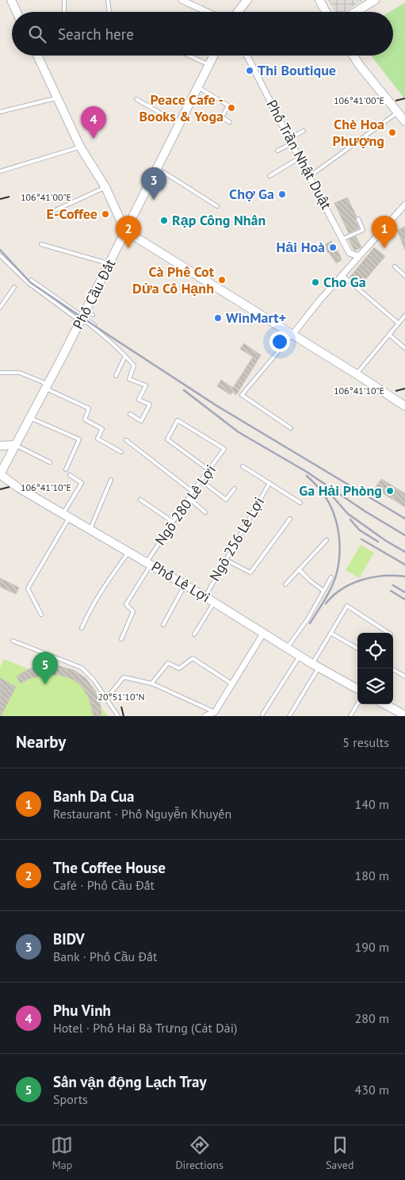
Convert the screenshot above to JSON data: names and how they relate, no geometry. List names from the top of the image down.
{
  "streets": {
    "main road": ["Phố Cầu Đất", "Phố Lê Lợi"],
    "street": ["Phố Trần Nhật Duật"],
    "lane": ["Ngõ 280 Lê Lợi", "Ngõ 256 Lê Lợi"]
  },
  "crossings": [
    ["Phố Cầu Đất", "Phố Lê Lợi"],
    ["Ngõ 280 Lê Lợi", "Phố Lê Lợi"],
    ["Ngõ 256 Lê Lợi", "Phố Lê Lợi"]
  ],
  "places": [
    "Thi Boutique",
    "Peace Cafe - Books & Yoga",
    "Chè Hoa Phượng",
    "Chợ Ga",
    "E-Coffee",
    "Rạp Công Nhân",
    "Hải Hoà",
    "Cà Phê Cot Dửa Cô Hạnh",
    "Cho Ga",
    "WinMart+",
    "Ga Hải Phòng"
  ],
  "page": {
    "search": "Search here",
    "pins": [
      "4",
      "3",
      "1",
      "2",
      "5"
    ],
    "heading": ["Nearby", "5 results"],
    "list": [
      {
        "mark": "1",
        "name": "Banh Da Cua",
        "note": "Restaurant · Phố Nguyễn Khuyến",
        "value": "140 m"
      },
      {
        "mark": "2",
        "name": "The Coffee House",
        "note": "Café · Phố Cầu Đất",
        "value": "180 m"
      },
      {
        "mark": "3",
        "name": "BIDV",
        "note": "Bank · Phố Cầu Đất",
        "value": "190 m"
      },
      {
        "mark": "4",
        "name": "Phu Vinh",
        "note": "Hotel · Phố Hai Bà Trưng (Cát Dài)",
        "value": "280 m"
      },
      {
        "mark": "5",
        "name": "Sân vận động Lạch Tray",
        "note": "Sports",
        "value": "430 m"
      }
    ],
    "nav": ["Map", "Directions", "Saved"]
  },
  "coordinates": ["106°41'00\"E", "106°41'10\"E", "20°51'10\"N"]
}
